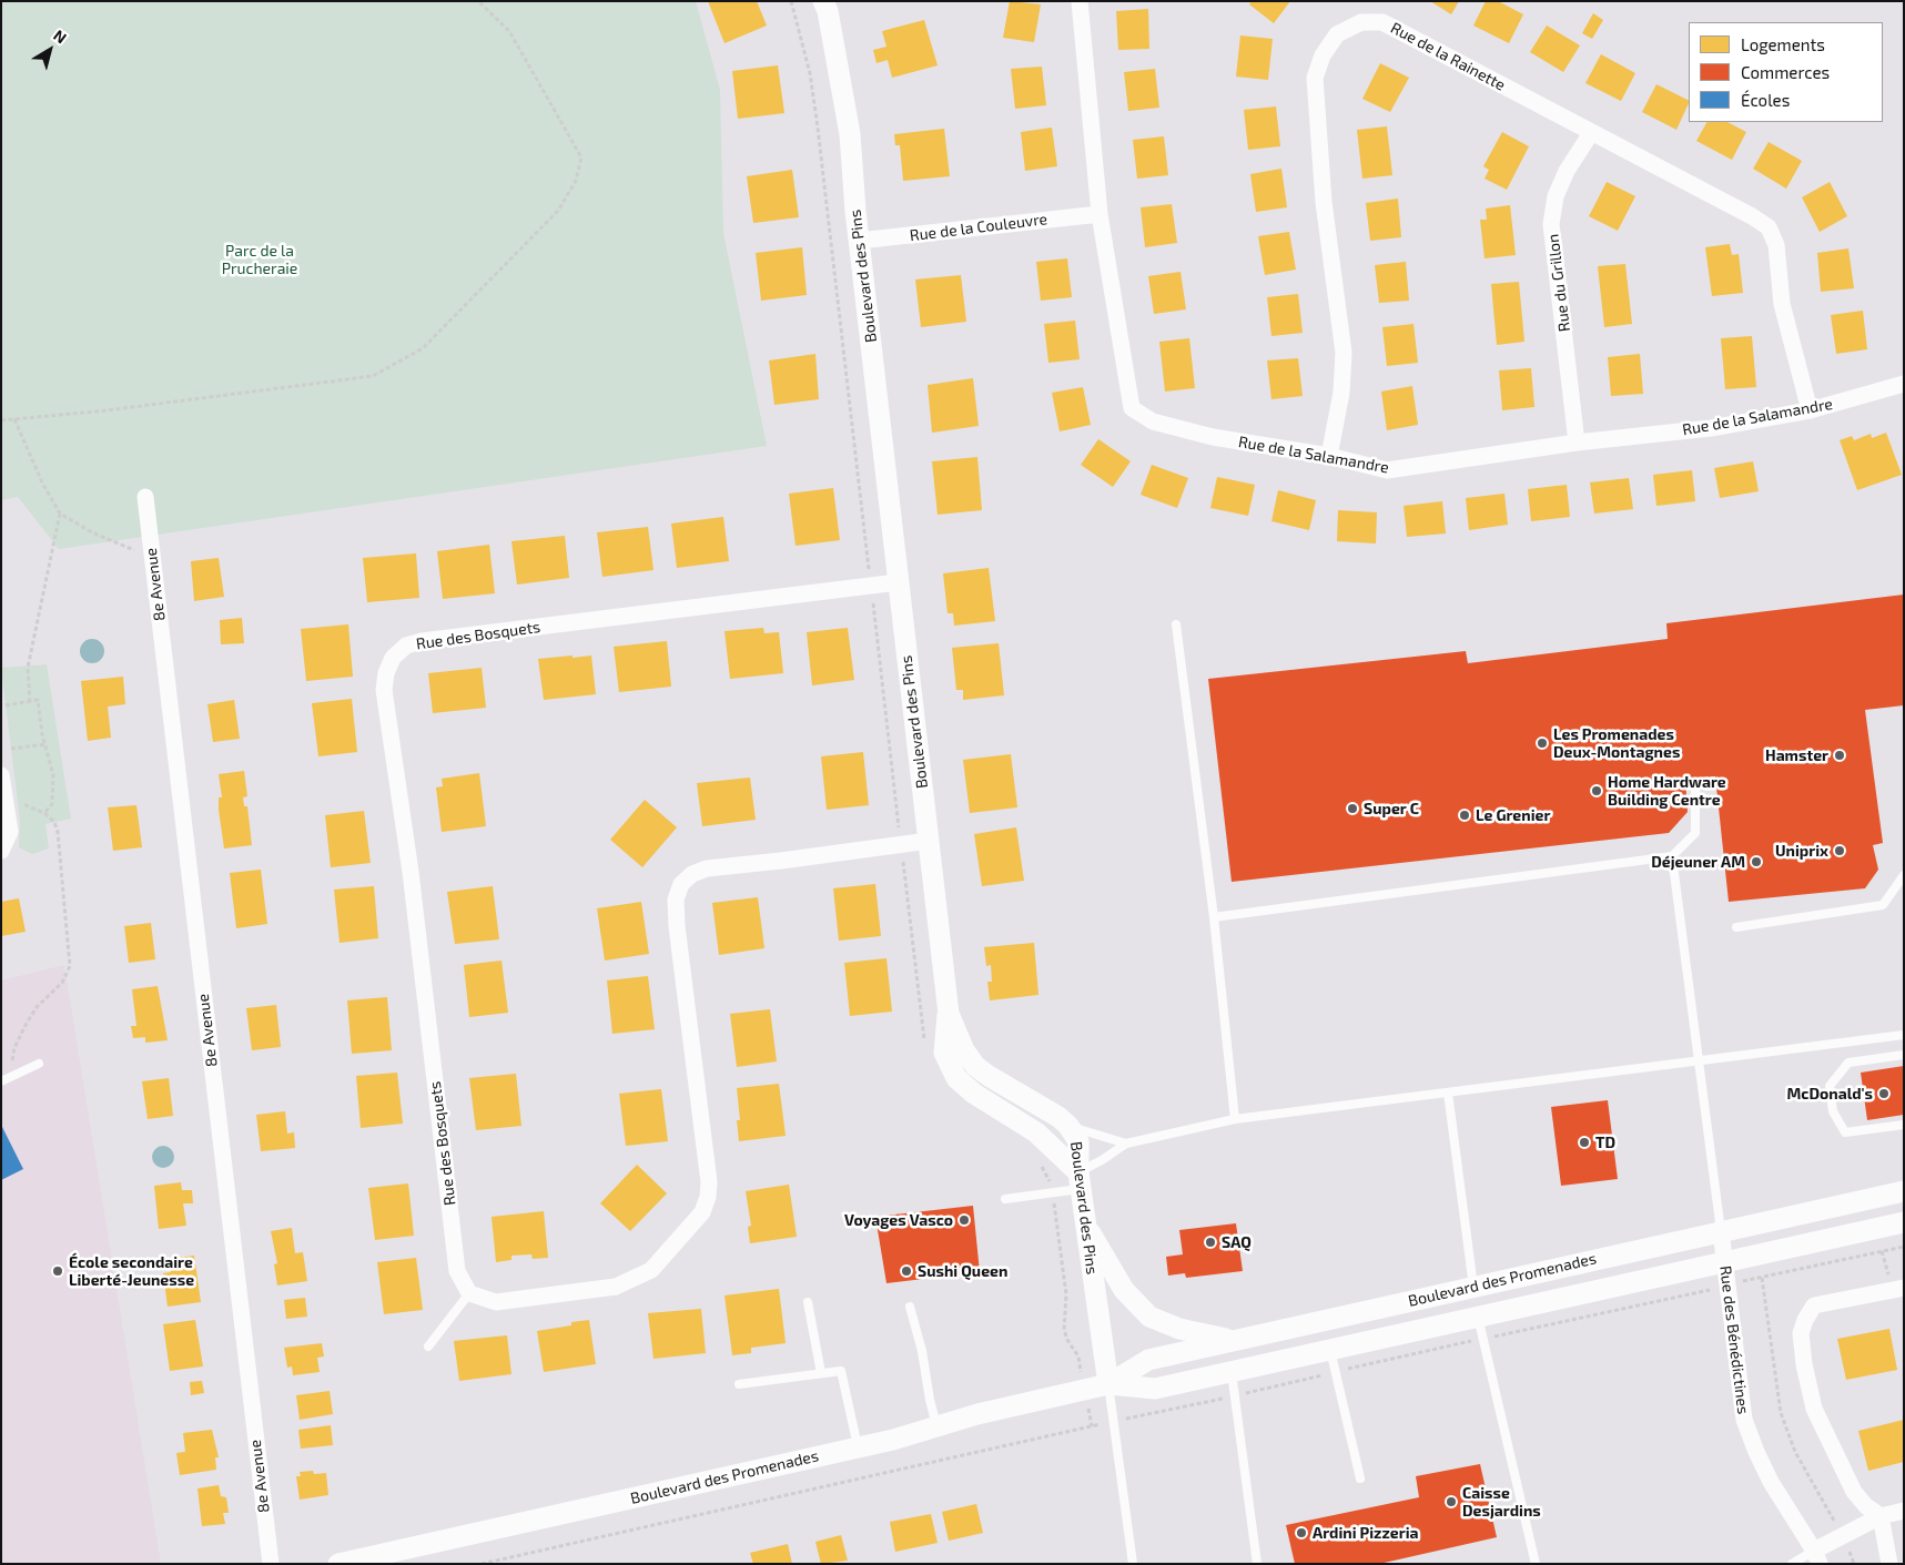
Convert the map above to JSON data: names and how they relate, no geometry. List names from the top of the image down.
{
  "streets": {
    "street": [
      "Rue de la Rainette",
      "Rue de la Couleuvre",
      "Boulevard des Pins",
      "Rue du Grillon",
      "Rue de la Salamandre",
      "8e Avenue",
      "Rue des Bosquets",
      "Boulevard des Promenades",
      "Rue des Bénédictines"
    ]
  },
  "crossings": [
    ["Rue de la Rainette", "Rue du Grillon"],
    ["Rue de la Rainette", "Rue de la Salamandre"],
    ["Rue de la Couleuvre", "Boulevard des Pins"],
    ["Rue de la Couleuvre", "Rue de la Salamandre"],
    ["Boulevard des Pins", "Rue des Bosquets"],
    ["Boulevard des Pins", "Boulevard des Promenades"],
    ["Rue du Grillon", "Rue de la Salamandre"],
    ["Boulevard des Promenades", "Rue des Bénédictines"]
  ],
  "parks": ["Parc de la Prucheraie"],
  "places": [
    "Les Promenades Deux-Montagnes",
    "Hamster",
    "Home Hardware Building Centre",
    "Super C",
    "Le Grenier",
    "Uniprix",
    "Déjeuner AM",
    "McDonald's",
    "TD",
    "Voyages Vasco",
    "SAQ",
    "École secondaire Liberté-Jeunesse",
    "Sushi Queen",
    "Caisse Desjardins",
    "Ardini Pizzeria"
  ],
  "legend": ["Logements", "Commerces", "Écoles"],
  "north": "top right"
}
